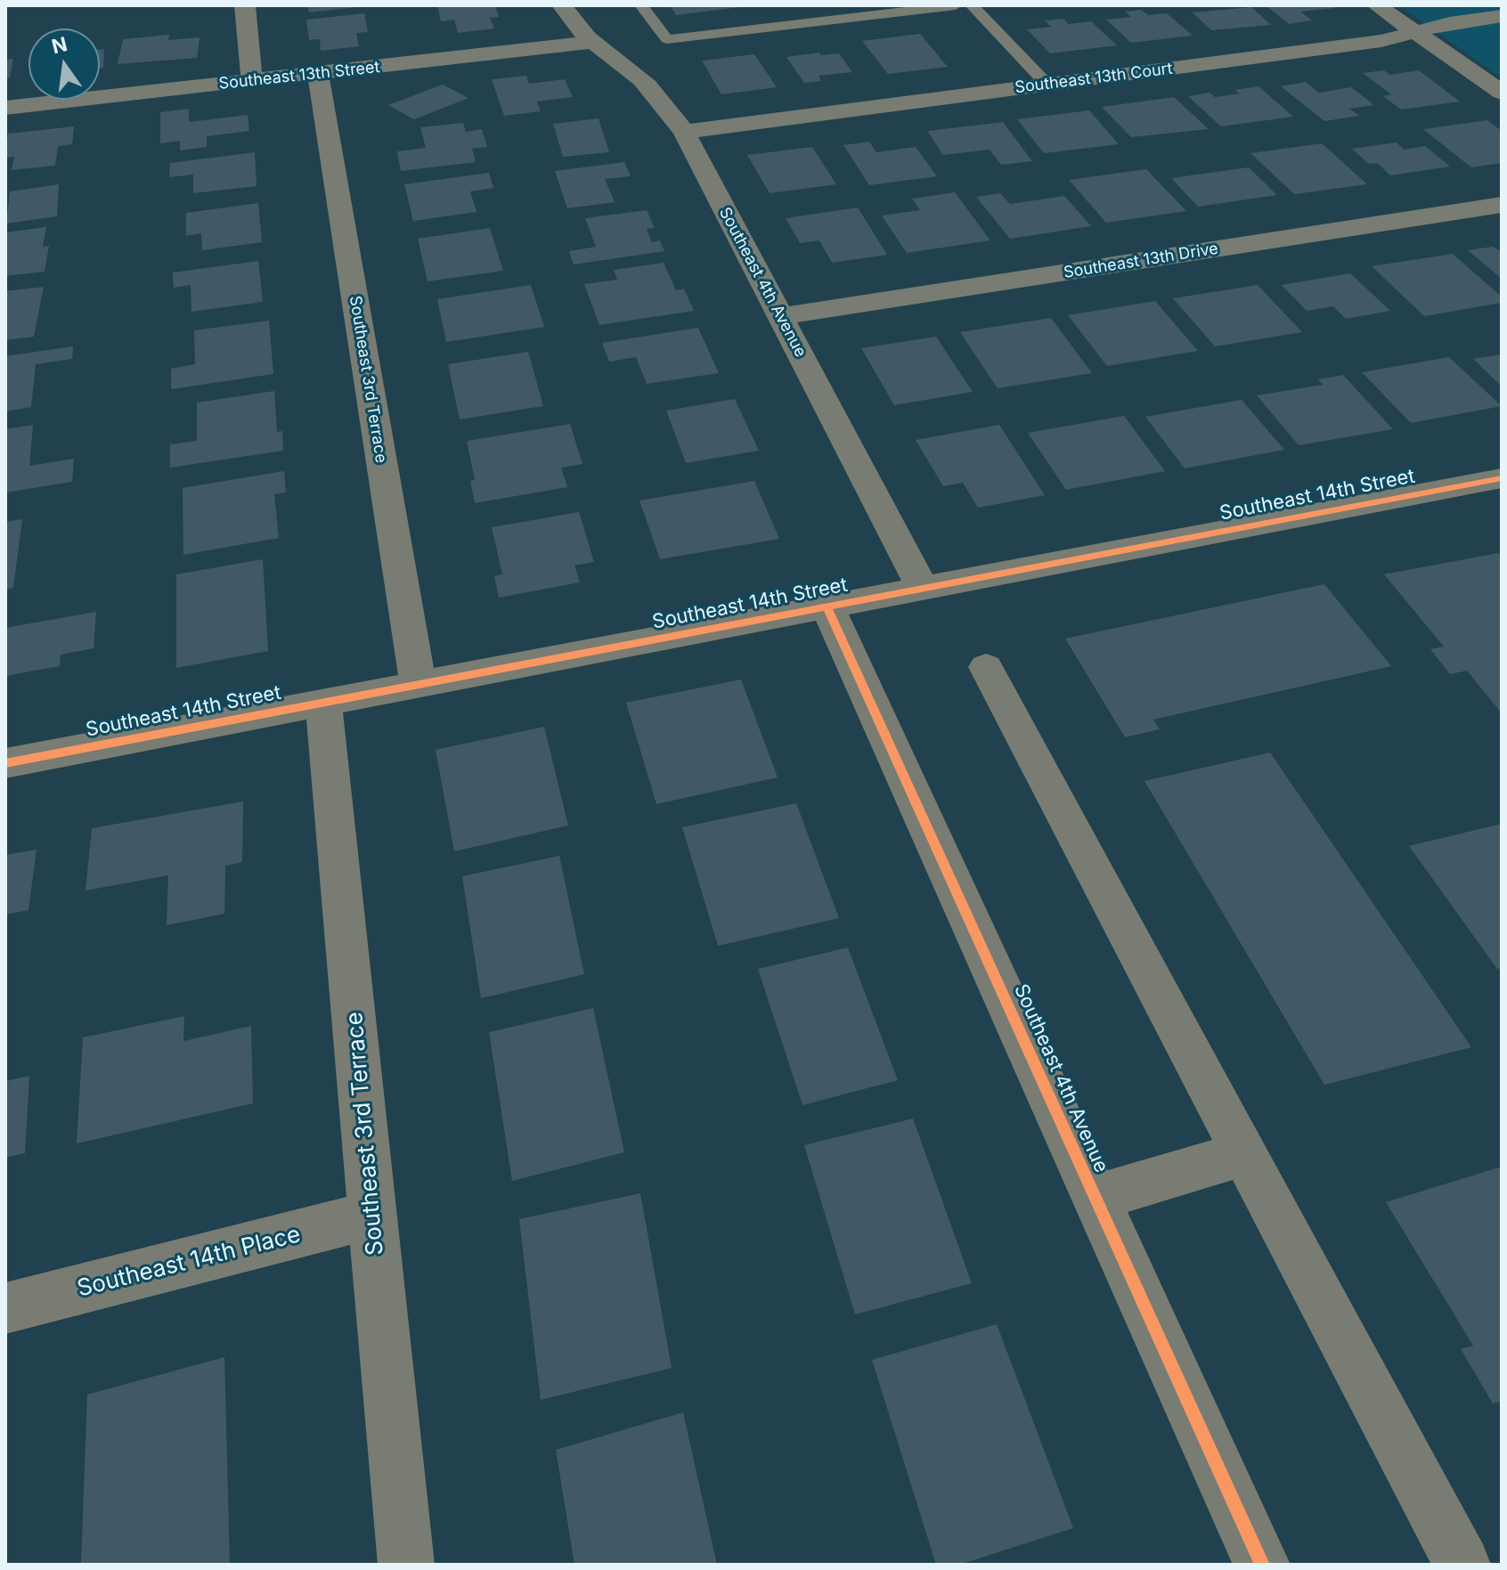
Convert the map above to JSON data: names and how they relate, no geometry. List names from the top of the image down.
{
  "streets": {
    "street": [
      "Southeast 13th Street",
      "Southeast 13th Court",
      "Southeast 13th Drive",
      "Southeast 4th Avenue",
      "Southeast 3rd Terrace",
      "Southeast 14th Street",
      "Southeast 14th Place"
    ]
  },
  "crossings": [
    ["Southeast 13th Street", "Southeast 4th Avenue"],
    ["Southeast 13th Street", "Southeast 3rd Terrace"],
    ["Southeast 13th Court", "Southeast 4th Avenue"],
    ["Southeast 13th Drive", "Southeast 4th Avenue"],
    ["Southeast 4th Avenue", "Southeast 14th Street"],
    ["Southeast 3rd Terrace", "Southeast 14th Street"],
    ["Southeast 3rd Terrace", "Southeast 14th Place"]
  ],
  "north": "top"
}
